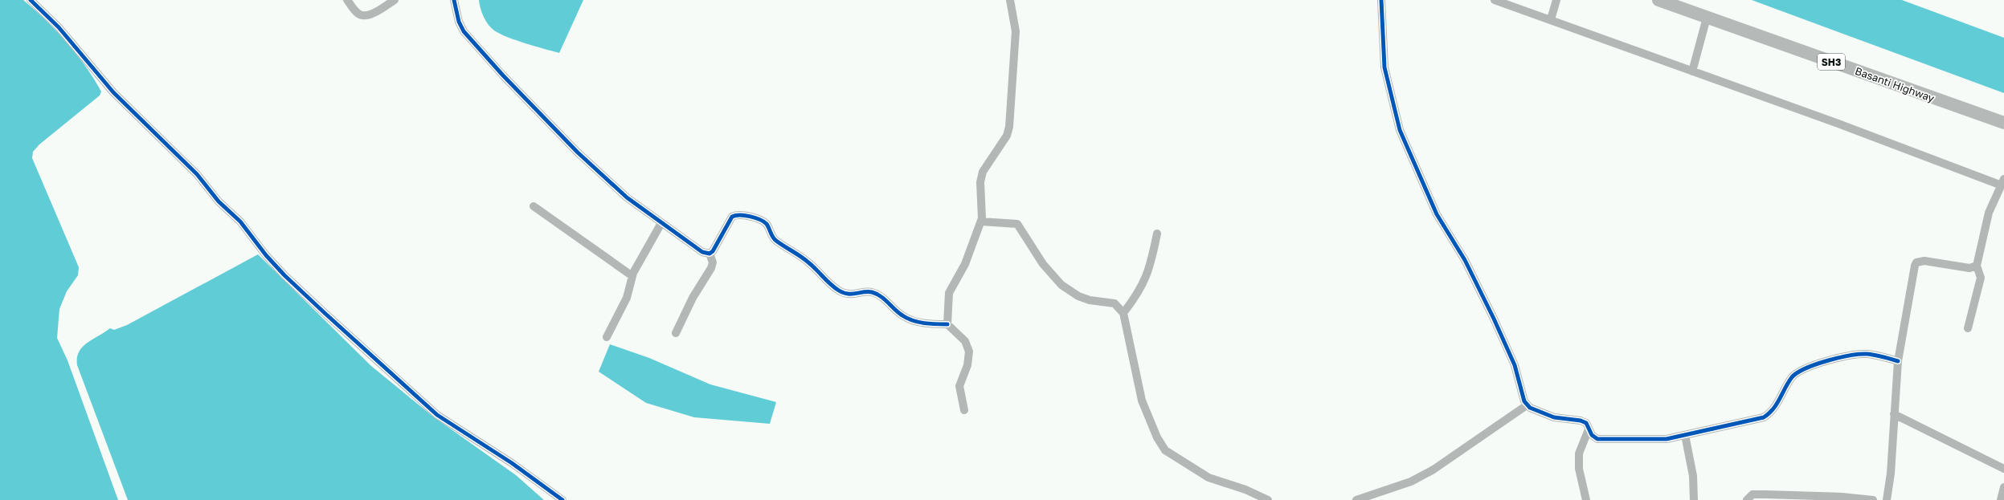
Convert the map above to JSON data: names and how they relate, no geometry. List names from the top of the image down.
{
  "streets": {
    "main road": ["SH3", "Basanti Highway"]
  }
}
